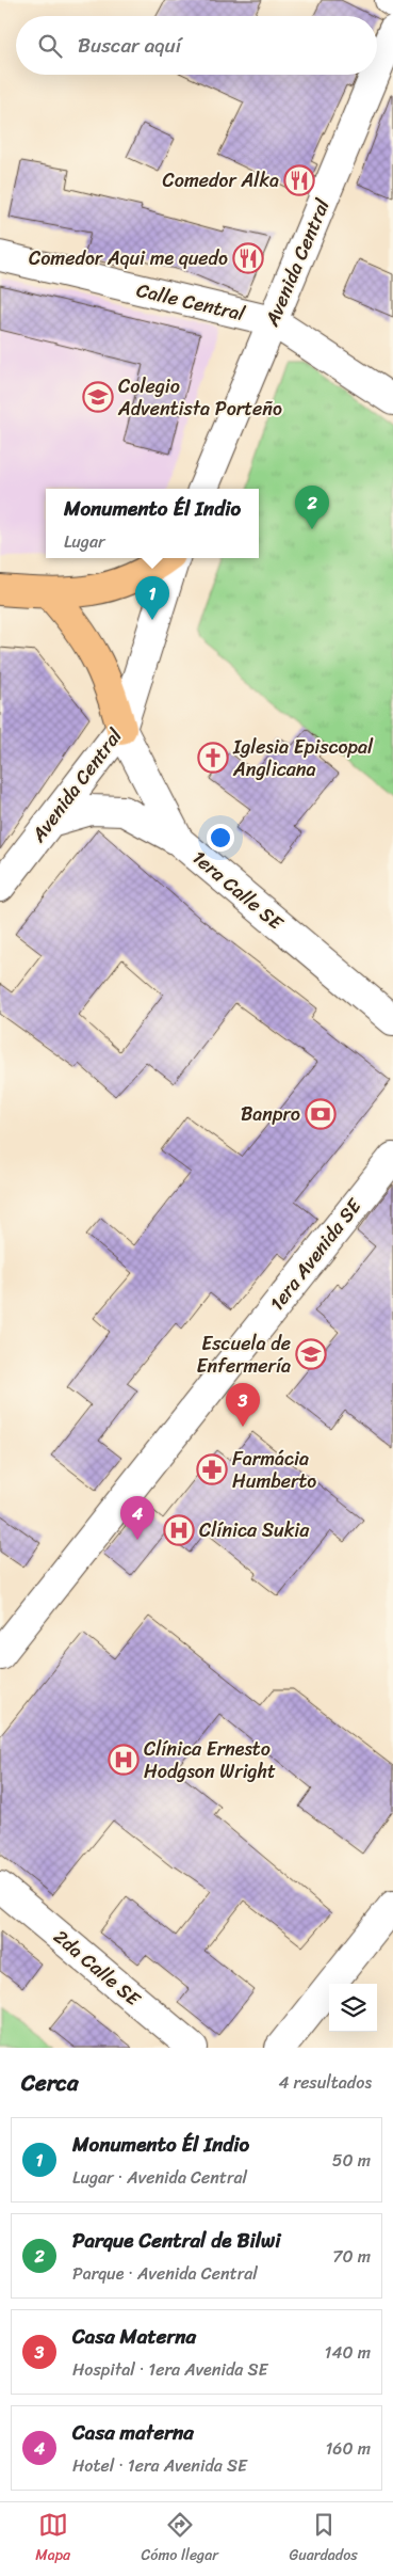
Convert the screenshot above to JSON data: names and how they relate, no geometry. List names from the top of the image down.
{
  "streets": {
    "street": [
      "Avenida Central",
      "Calle Central",
      "1era Calle SE",
      "1era Avenida SE",
      "2da Calle SE"
    ]
  },
  "crossings": [
    ["Avenida Central", "Calle Central"],
    ["Avenida Central", "1era Calle SE"]
  ],
  "places": {
    "restaurant": ["Comedor Alka", "Comedor Aqui me quedo"],
    "school or university": ["Colegio Adventista Porteño", "Escuela de Enfermería"],
    "church": ["Iglesia Episcopal Anglicana"],
    "bank": ["Banpro"],
    "pharmacy": ["Farmácia Humberto"],
    "hospital": ["Clínica Sukia", "Clínica Ernesto Hodgson Wright"]
  },
  "page": {
    "search": "Buscar aquí",
    "pins": [
      "2",
      "1",
      "3",
      "4"
    ],
    "popup": ["Monumento Él Indio", "Lugar"],
    "heading": ["Cerca", "4 resultados"],
    "list": [
      {
        "mark": "1",
        "name": "Monumento Él Indio",
        "note": "Lugar · Avenida Central",
        "value": "50 m"
      },
      {
        "mark": "2",
        "name": "Parque Central de Bilwi",
        "note": "Parque · Avenida Central",
        "value": "70 m"
      },
      {
        "mark": "3",
        "name": "Casa Materna",
        "note": "Hospital · 1era Avenida SE",
        "value": "140 m"
      },
      {
        "mark": "4",
        "name": "Casa materna",
        "note": "Hotel · 1era Avenida SE",
        "value": "160 m"
      }
    ],
    "nav": ["Mapa", "Cómo llegar", "Guardados"]
  }
}
